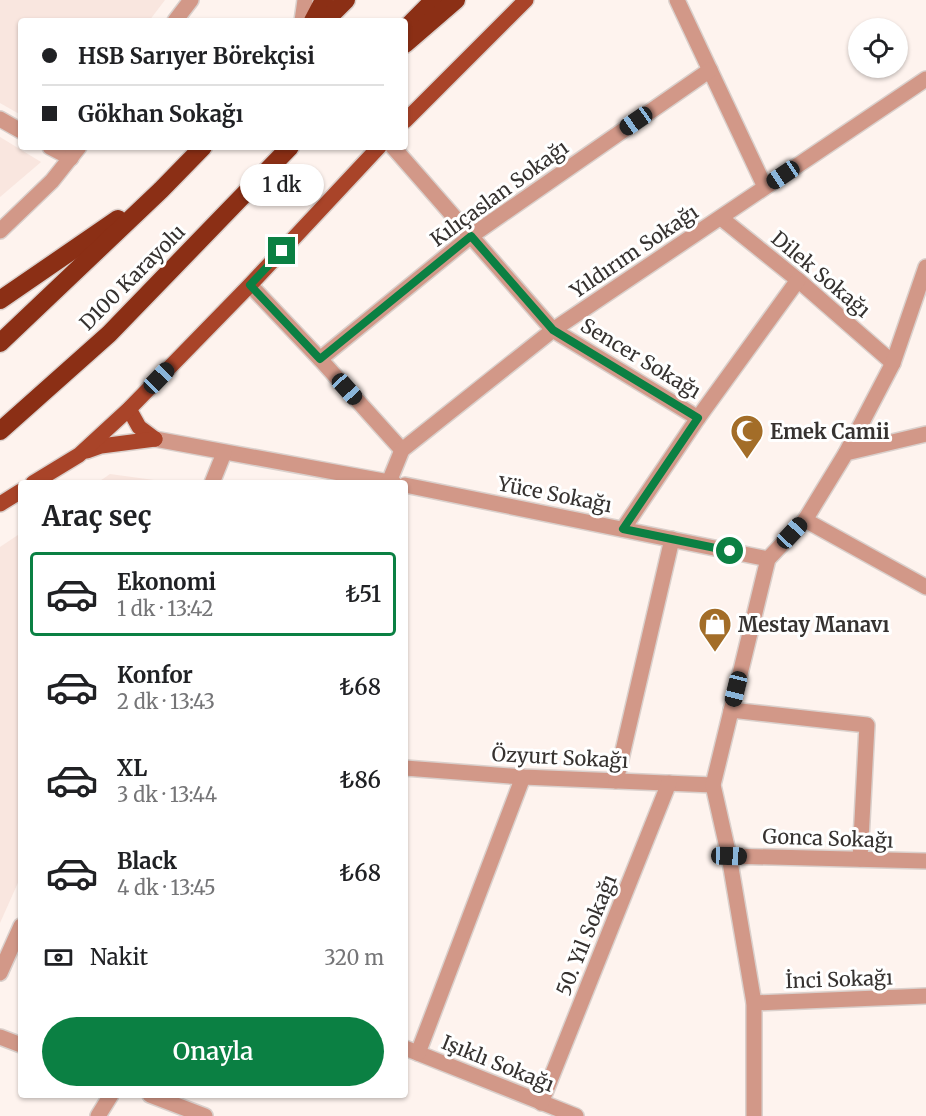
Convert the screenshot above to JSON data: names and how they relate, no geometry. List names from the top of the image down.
{
  "streets": {
    "highway": ["D100 Karayolu"],
    "street": [
      "Kılıçaslan Sokağı",
      "Yıldırım Sokağı",
      "Dilek Sokağı",
      "Sencer Sokağı",
      "Yüce Sokağı",
      "Özyurt Sokağı",
      "Gonca Sokağı",
      "50. Yıl Sokağı",
      "İnci Sokağı",
      "Işıklı Sokağı"
    ]
  },
  "crossings": [
    ["Kılıçaslan Sokağı", "Sencer Sokağı"],
    ["Yıldırım Sokağı", "Dilek Sokağı"],
    ["Yıldırım Sokağı", "Sencer Sokağı"],
    ["Özyurt Sokağı", "50. Yıl Sokağı"],
    ["50. Yıl Sokağı", "Işıklı Sokağı"]
  ],
  "places": {
    "mosque": ["Emek Camii"],
    "shop": ["Mestay Manavı"]
  },
  "page": {
    "banner": ["HSB Sarıyer Börekçisi", "Gökhan Sokağı"],
    "bubble": "1 dk",
    "heading": "Araç seç",
    "list": [
      {
        "name": "Ekonomi",
        "note": "1 dk · 13:42",
        "value": "₺51"
      },
      {
        "name": "Konfor",
        "note": "2 dk · 13:43",
        "value": "₺68"
      },
      {
        "name": "XL",
        "note": "3 dk · 13:44",
        "value": "₺86"
      },
      {
        "name": "Black",
        "note": "4 dk · 13:45",
        "value": "₺68"
      }
    ],
    "pay": ["Nakit", "320 m"],
    "buttons": "Onayla"
  }
}
